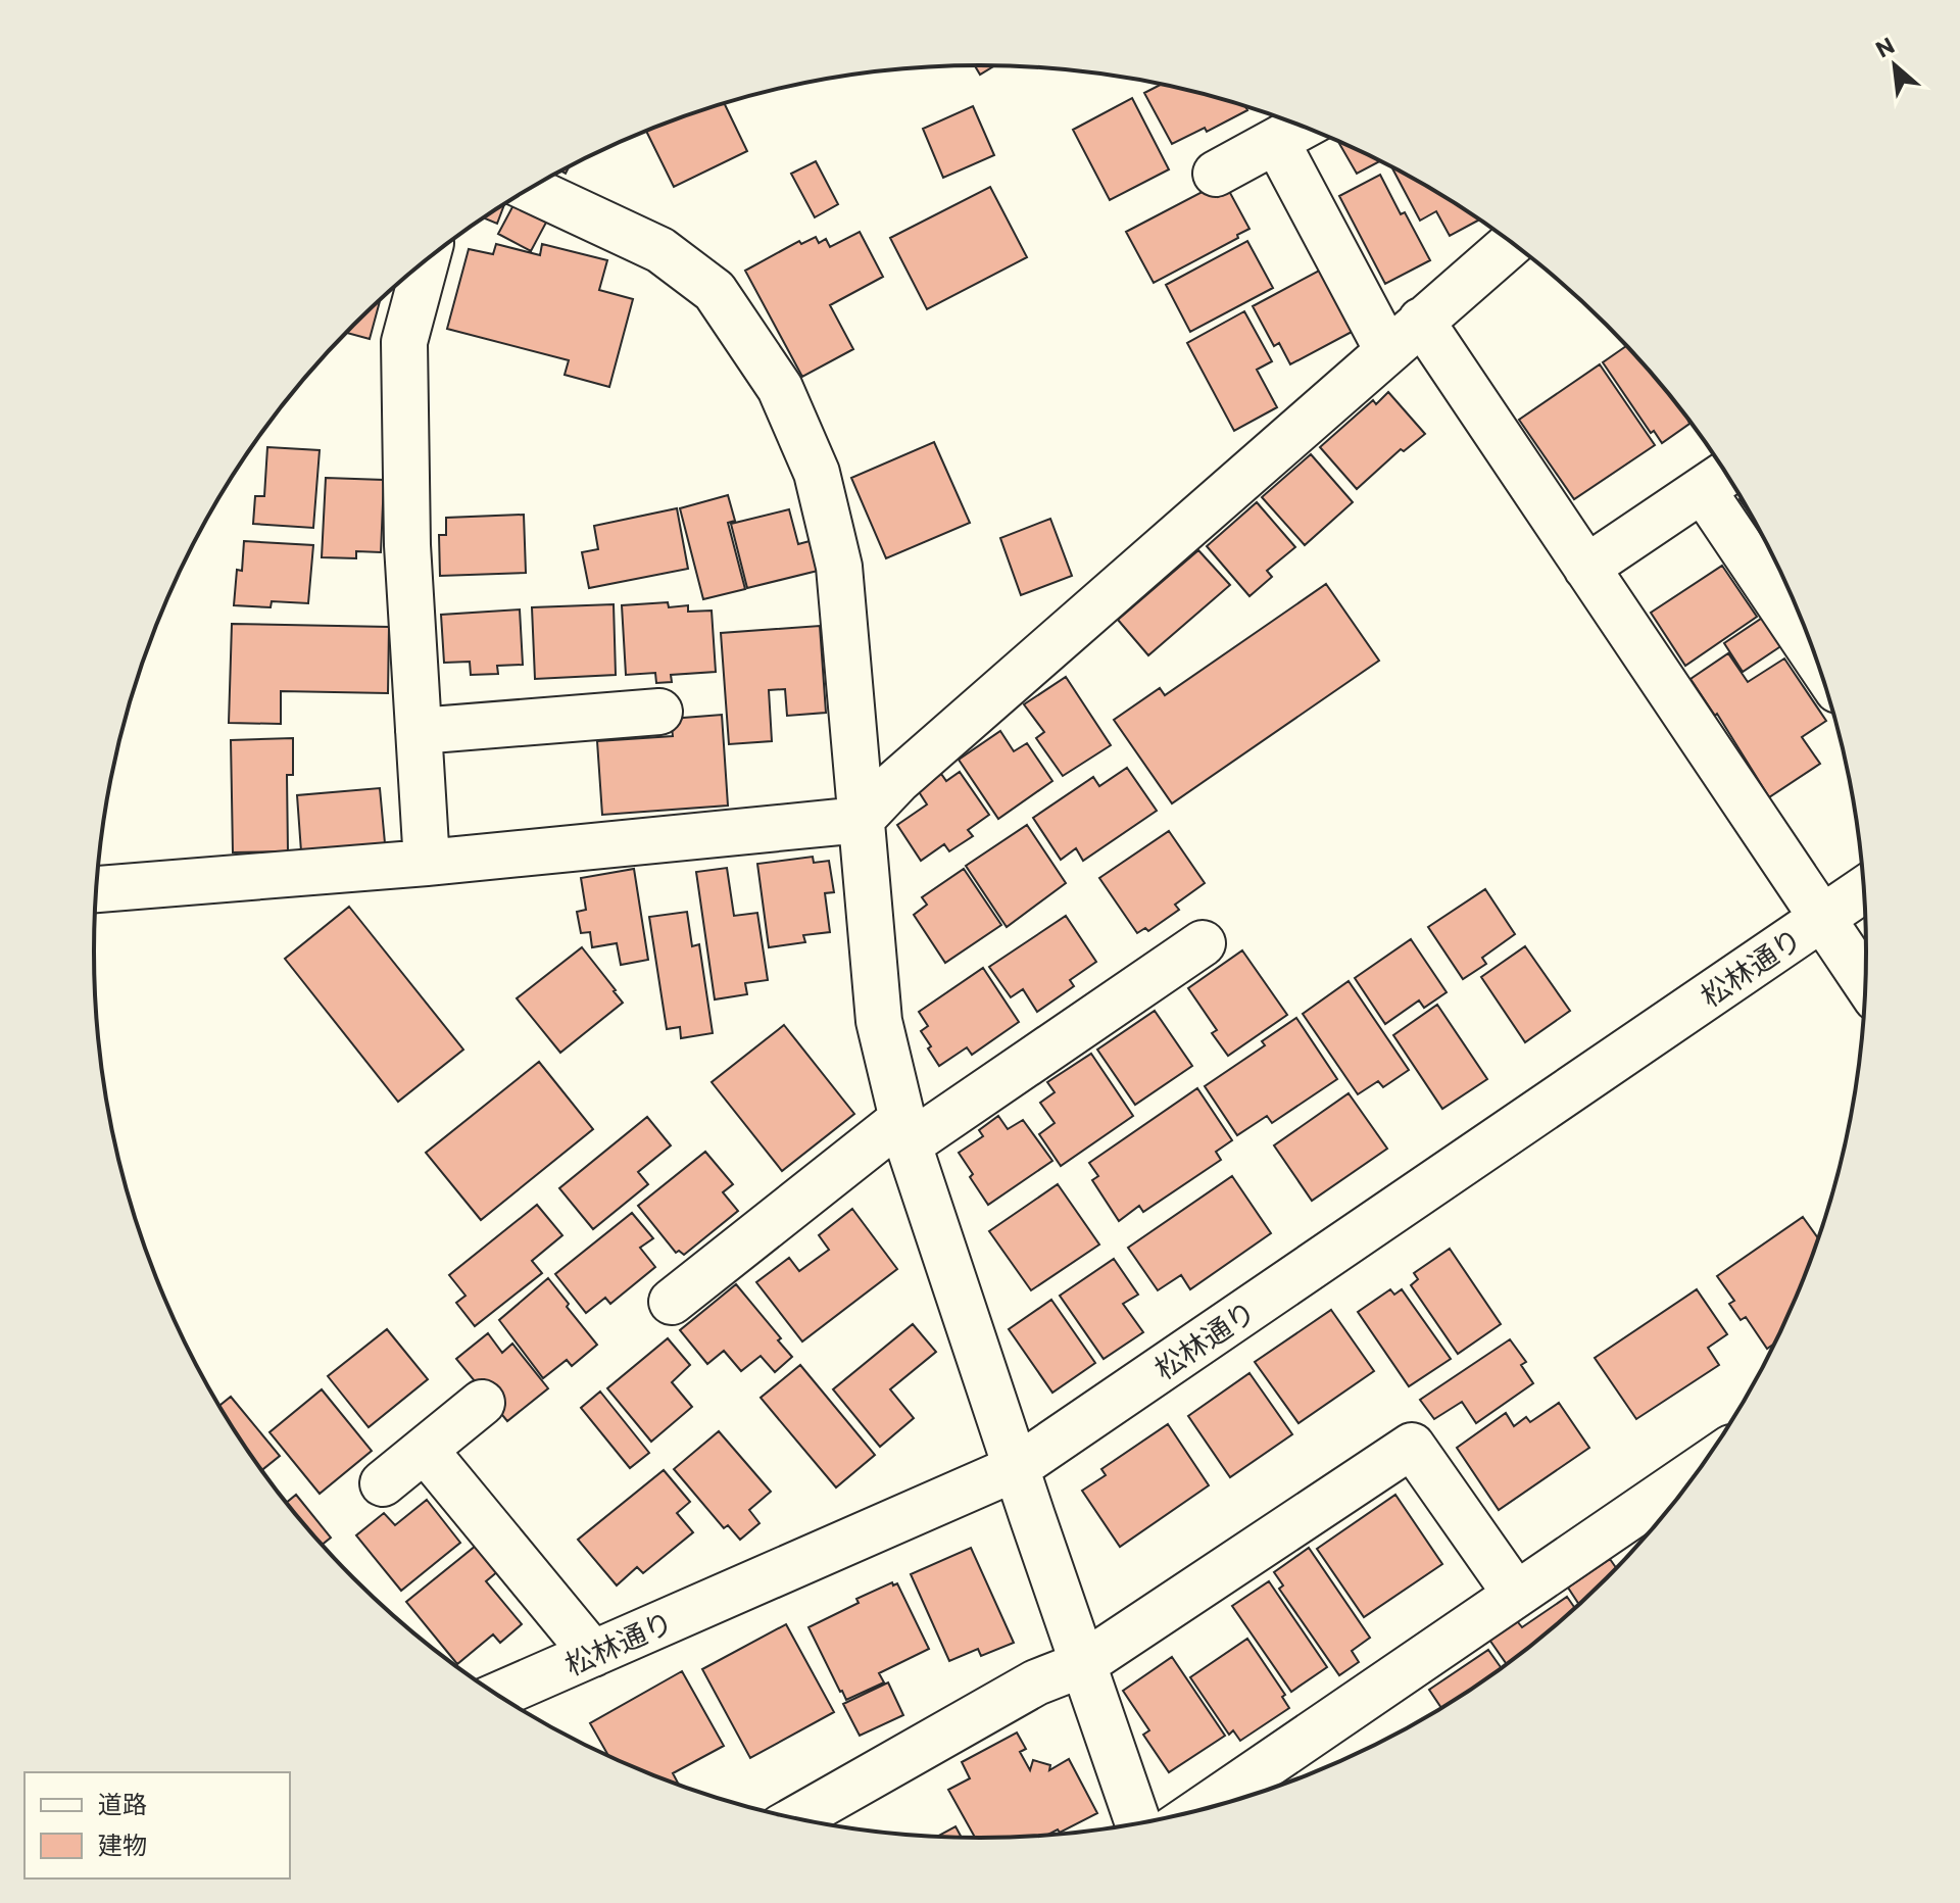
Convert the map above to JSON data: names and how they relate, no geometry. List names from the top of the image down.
{
  "streets": {
    "street": ["松林通り"]
  },
  "legend": ["道路", "建物"],
  "north": "top left"
}
